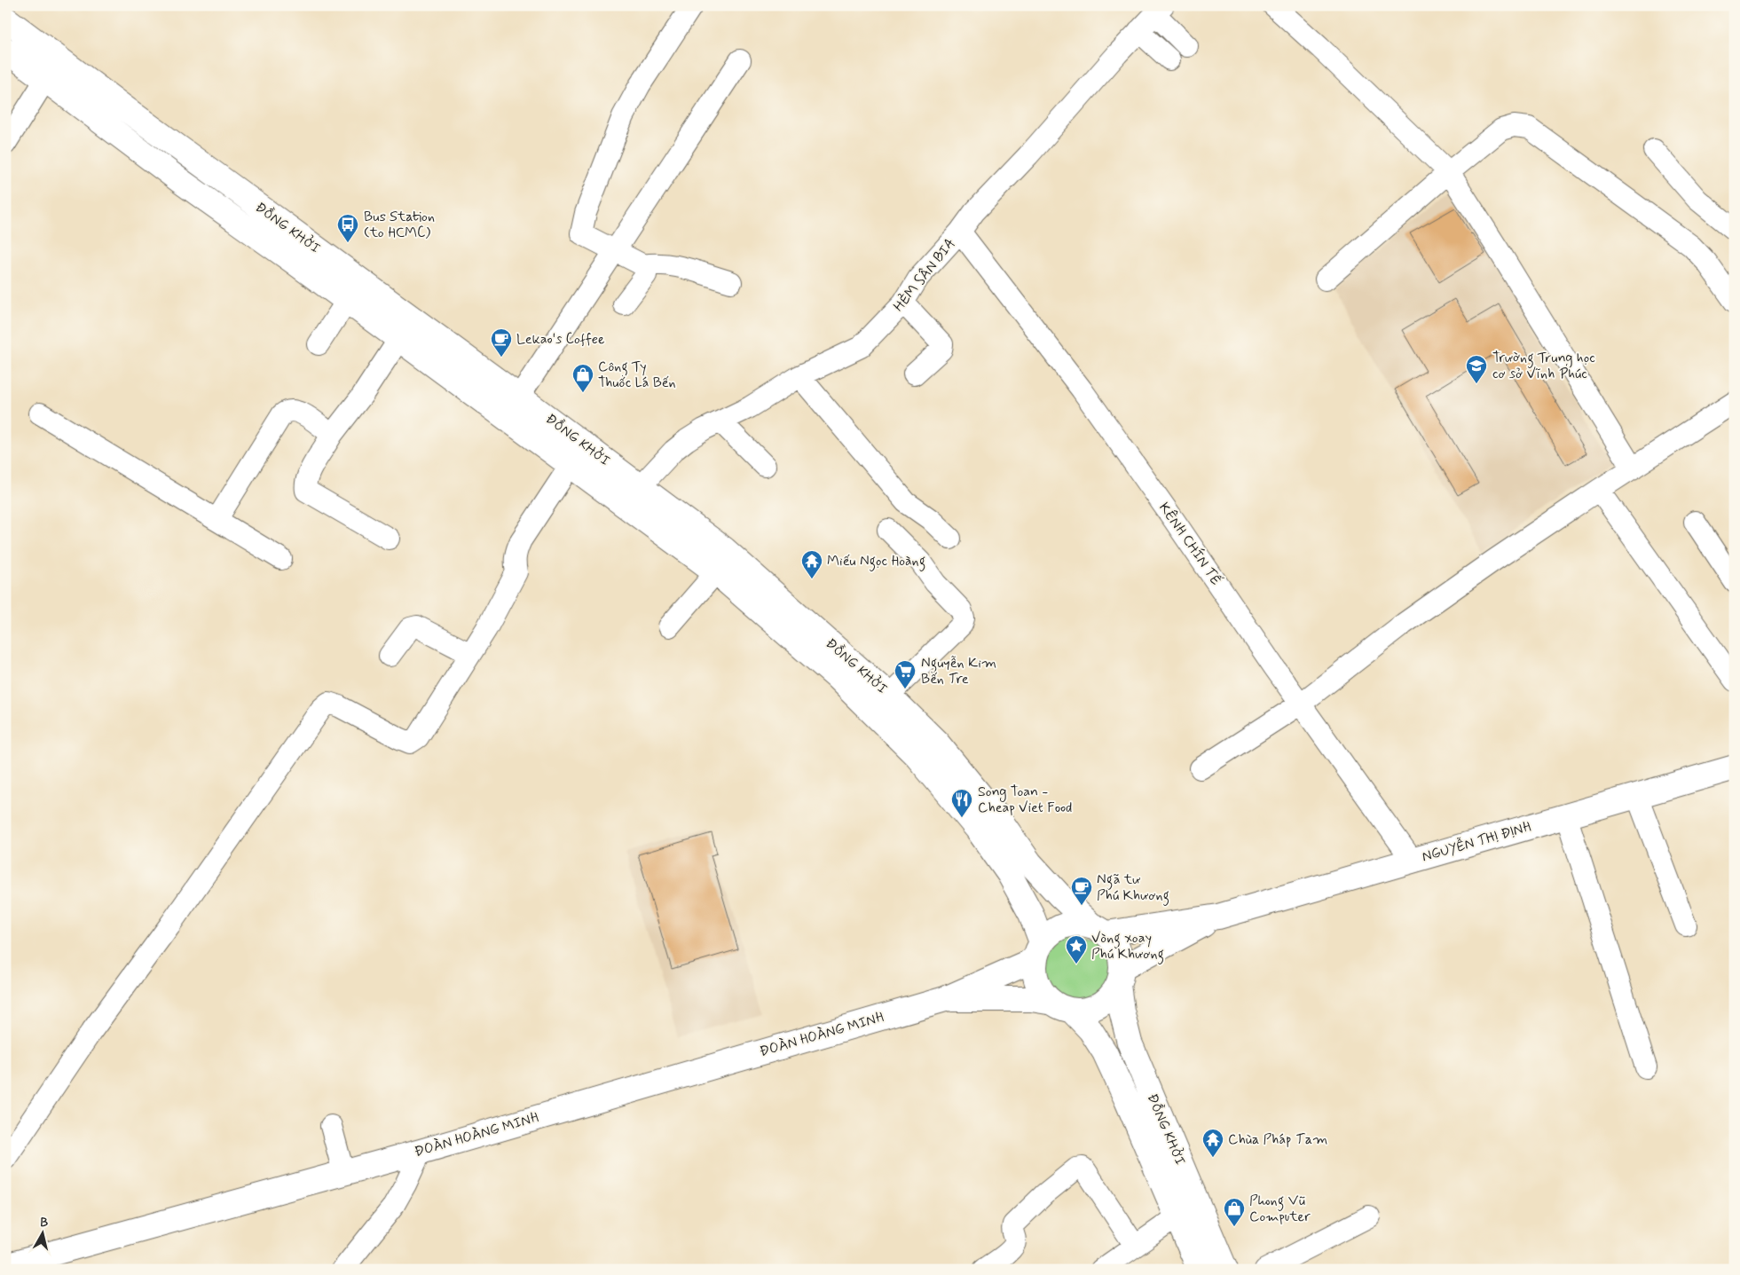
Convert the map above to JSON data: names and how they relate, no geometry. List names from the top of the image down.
{
  "streets": {
    "main road": ["ĐỒNG KHỞI", "NGUYỄN THỊ ĐỊNH", "ĐOÀN HOÀNG MINH"],
    "street": ["HẺM SÂN BIA", "KÊNH CHÍN TẾ"]
  },
  "crossings": [
    ["ĐỒNG KHỞI", "HẺM SÂN BIA"],
    ["ĐỒNG KHỞI", "NGUYỄN THỊ ĐỊNH"],
    ["ĐỒNG KHỞI", "ĐOÀN HOÀNG MINH"],
    ["HẺM SÂN BIA", "KÊNH CHÍN TẾ"],
    ["KÊNH CHÍN TẾ", "NGUYỄN THỊ ĐỊNH"],
    ["NGUYỄN THỊ ĐỊNH", "ĐOÀN HOÀNG MINH"]
  ],
  "places": {
    "bus stop": ["Bus Station (to HCMC)"],
    "cafe": ["Lekao's Coffee", "Ngã tư Phú Khương"],
    "school or university": ["Trường Trung học cơ sở Vĩnh Phúc"],
    "shop": ["Công Ty Thuốc Lá Bến", "Phong Vũ Computer"],
    "temple": ["Miếu Ngọc Hoàng", "Chùa Pháp Tam"],
    "supermarket": ["Nguyễn Kim Bến Tre"],
    "restaurant": ["Song Toan - Cheap Viet Food"],
    "place": ["Vòng xoay Phú Khương"]
  },
  "north": "top"
}
